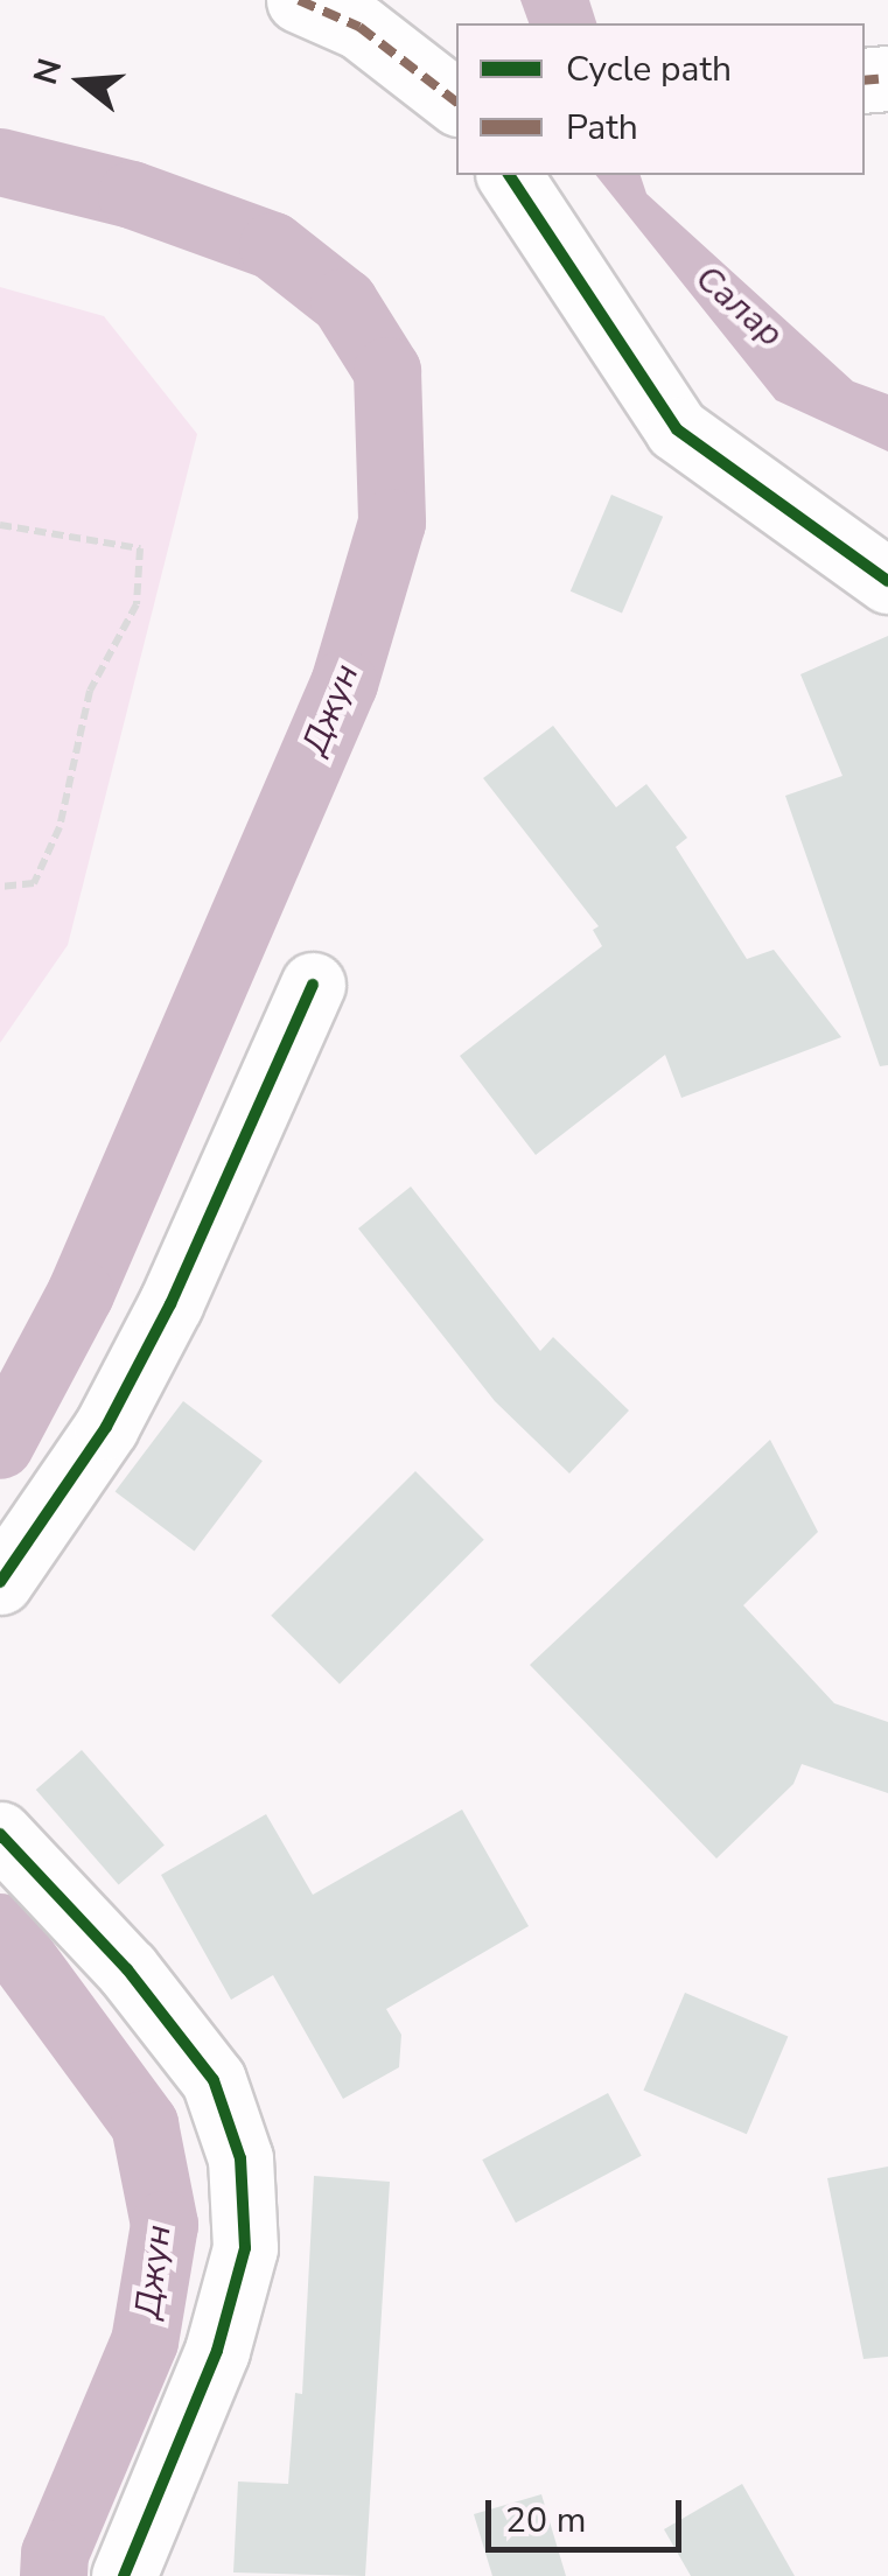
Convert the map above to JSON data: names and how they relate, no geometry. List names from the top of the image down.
{
  "water": ["Салар", "Джун"],
  "legend": ["Cycle path", "Path"],
  "scale_bar": "20 m",
  "north": "left"
}
